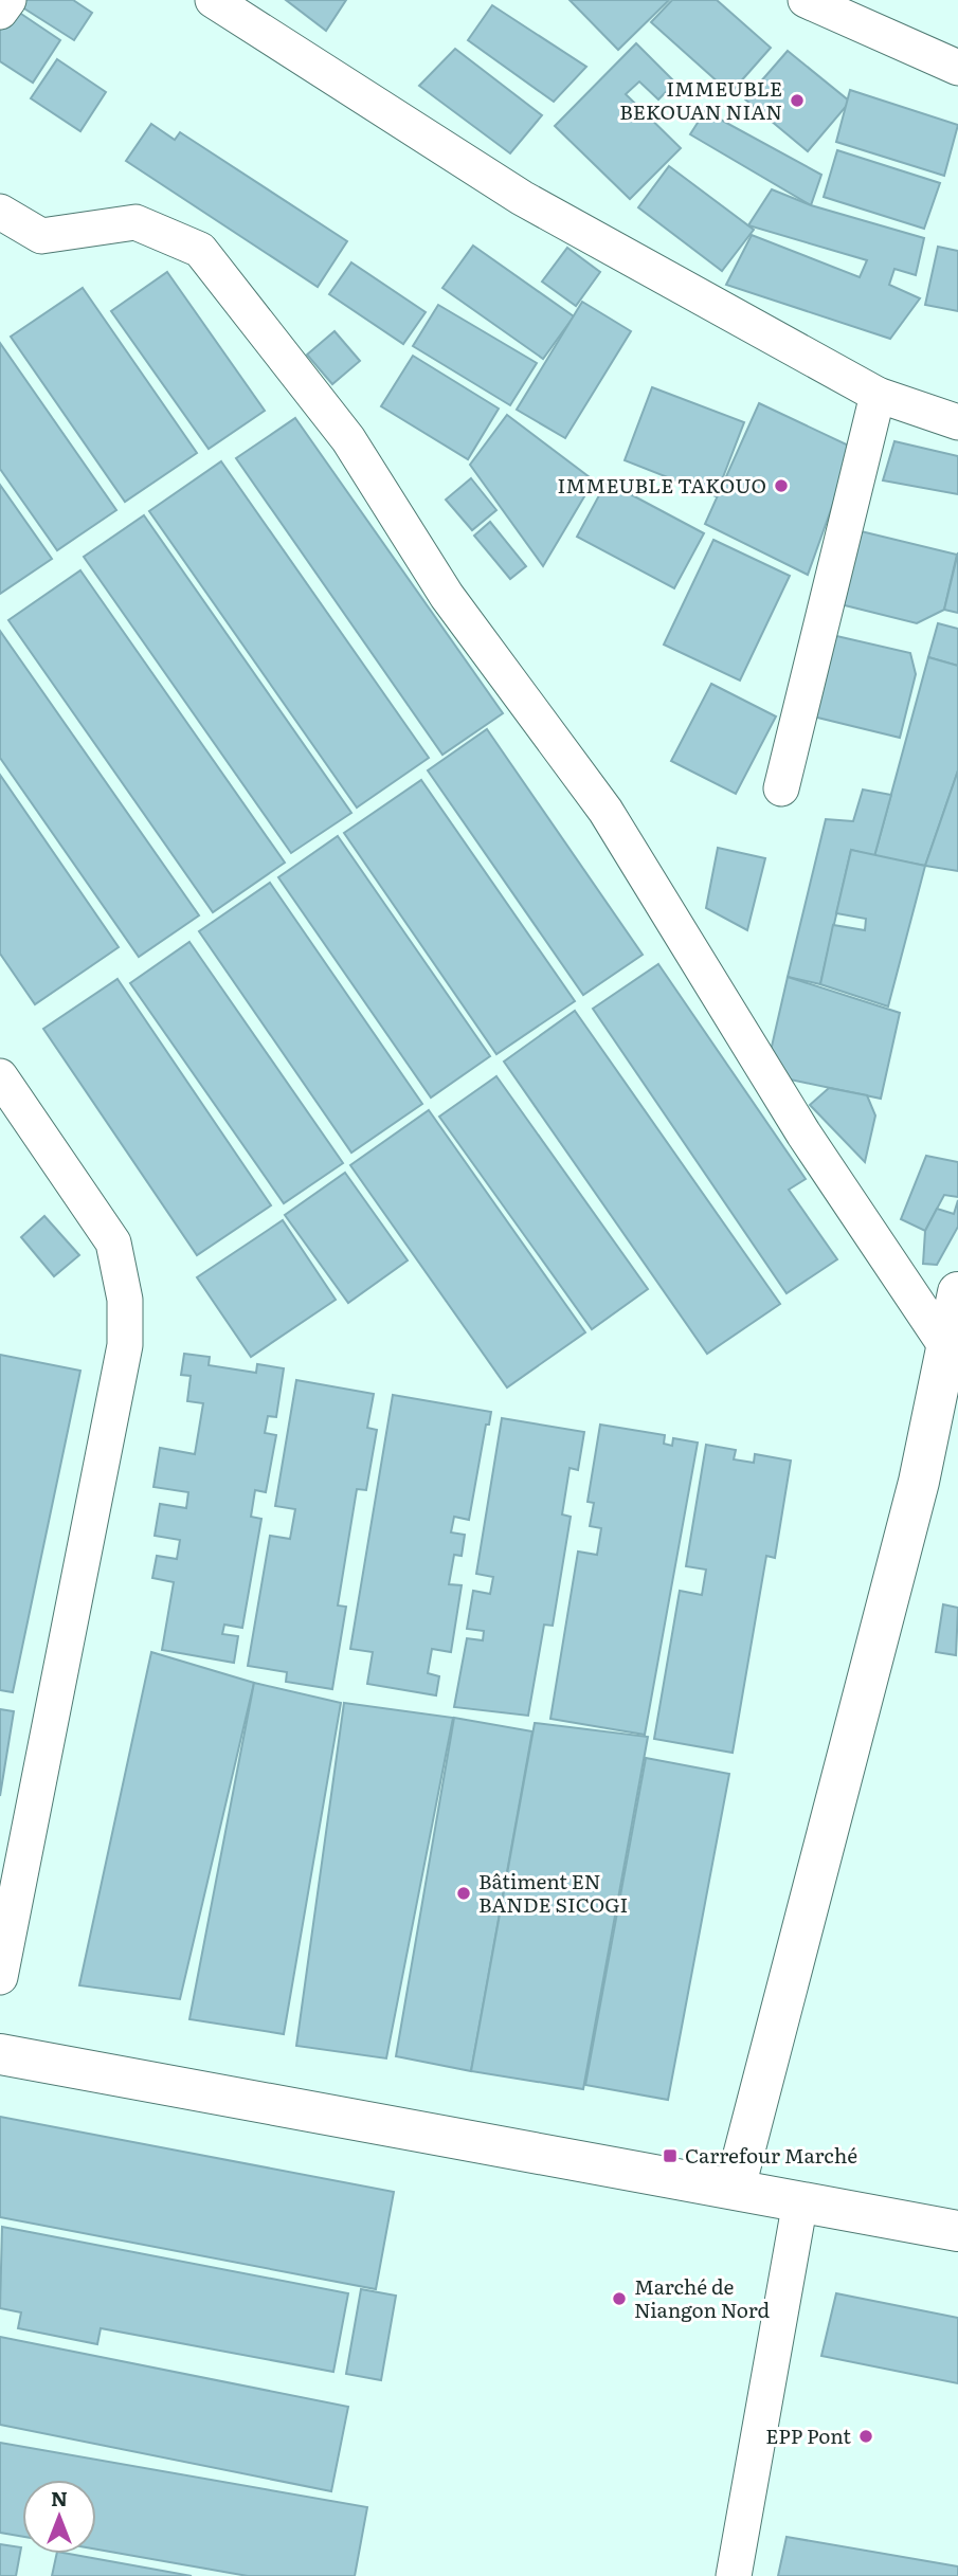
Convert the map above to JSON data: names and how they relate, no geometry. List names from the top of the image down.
{
  "places": {
    "other": [
      "IMMEUBLE BEKOUAN NIAN",
      "IMMEUBLE TAKOUO",
      "Bâtiment EN BANDE SICOGI",
      "Marché de Niangon Nord",
      "EPP Pont"
    ],
    "transit": ["Carrefour Marché"]
  },
  "north": "top"
}
